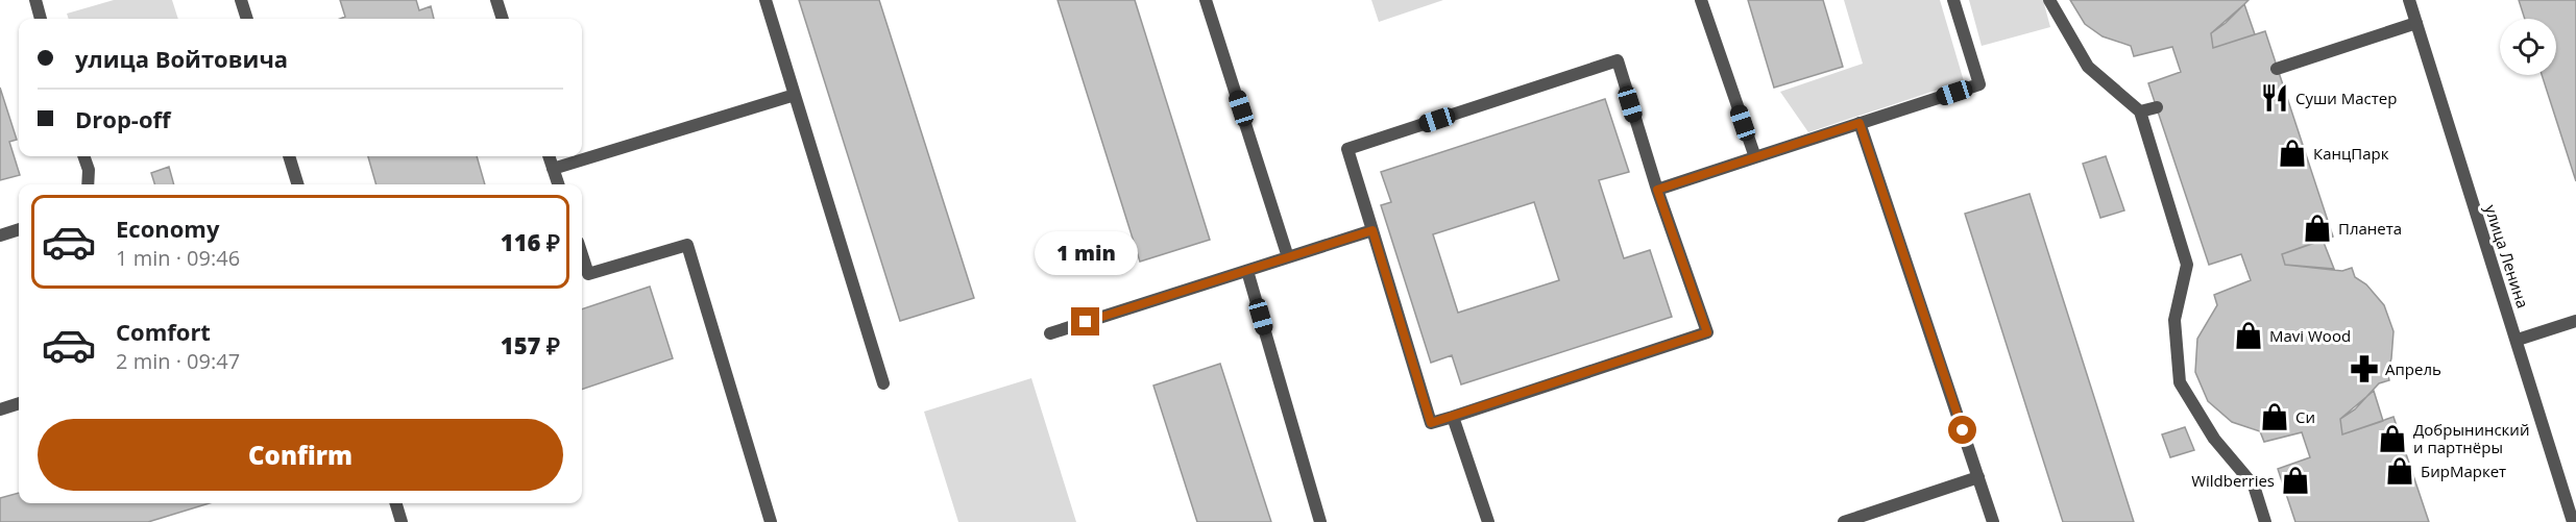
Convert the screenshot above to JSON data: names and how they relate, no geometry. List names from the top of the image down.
{
  "streets": {
    "street": ["улица Ленина"]
  },
  "places": {
    "restaurant": ["Суши Мастер"],
    "shop": [
      "КанцПарк",
      "Планета",
      "Mavi Wood",
      "Си",
      "Добрынинский и партнёры",
      "БирМаркет",
      "Wildberries"
    ],
    "pharmacy": ["Апрель"]
  },
  "page": {
    "banner": ["улица Войтовича", "Drop-off"],
    "list": [
      {
        "name": "Economy",
        "note": "1 min · 09:46",
        "value": "116 ₽"
      },
      {
        "name": "Comfort",
        "note": "2 min · 09:47",
        "value": "157 ₽"
      }
    ],
    "bubble": "1 min",
    "buttons": "Confirm"
  }
}
